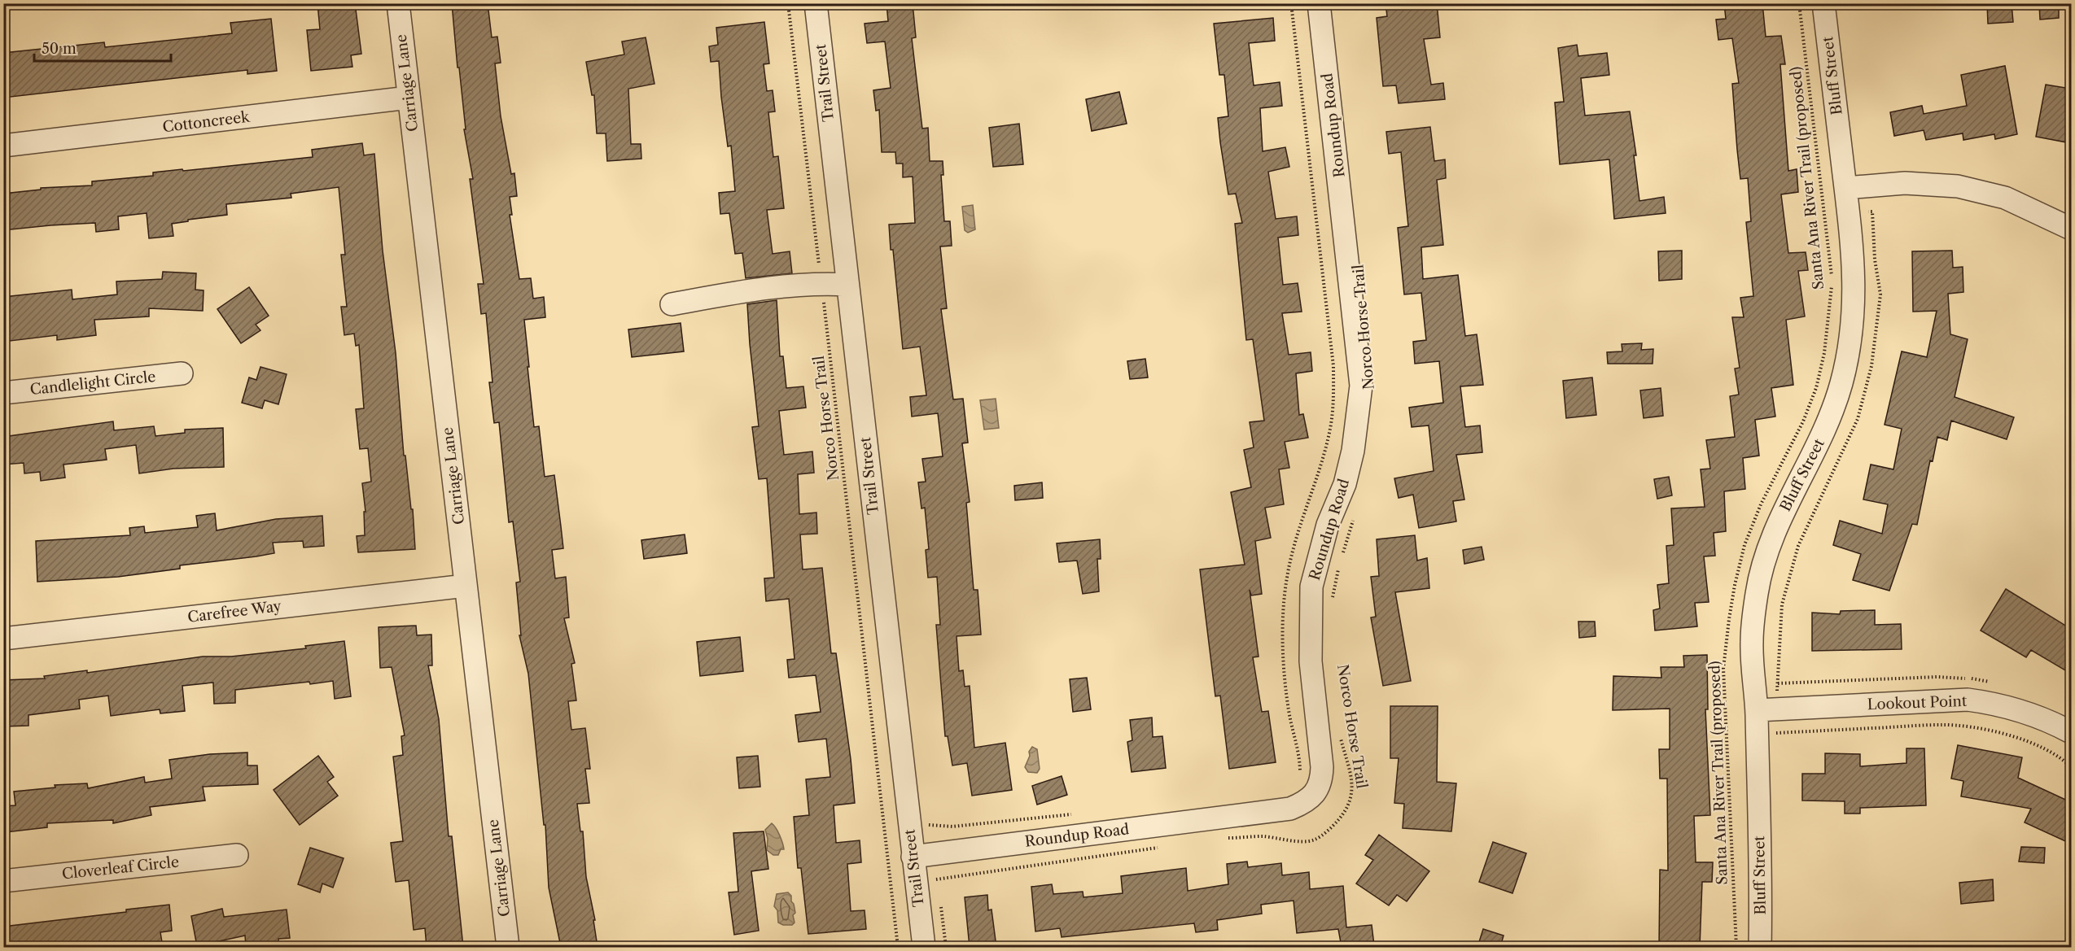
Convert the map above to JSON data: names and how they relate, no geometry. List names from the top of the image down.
{
  "streets": {
    "street": [
      "Bluff Street",
      "Carriage Lane",
      "Trail Street",
      "Cottoncreek",
      "Roundup Road",
      "Candlelight Circle",
      "Carefree Way",
      "Lookout Point",
      "Cloverleaf Circle"
    ],
    "path": ["Santa Ana River Trail (proposed)", "Norco Horse Trail"]
  },
  "crossings": [
    ["Bluff Street", "Lookout Point"],
    ["Carriage Lane", "Cottoncreek"],
    ["Carriage Lane", "Carefree Way"],
    ["Trail Street", "Roundup Road"]
  ],
  "scale_bar": "50 m"
}
